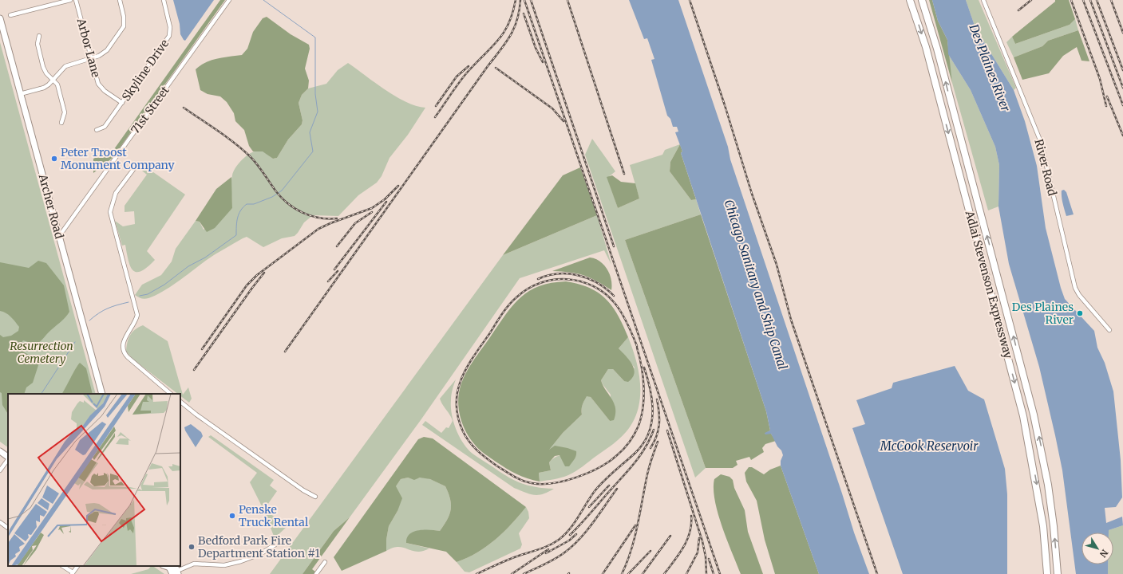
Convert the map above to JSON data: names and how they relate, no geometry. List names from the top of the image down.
{
  "streets": {
    "highway": ["Adlai Stevenson Expressway"],
    "main road": ["Archer Road"],
    "street": [
      "Arbor Lane",
      "Skyline Drive",
      "71st Street",
      "River Road"
    ]
  },
  "crossings": [
    ["Arbor Lane", "Skyline Drive"],
    ["71st Street", "Archer Road"]
  ],
  "water": ["Des Plaines River", "Chicago Sanitary and Ship Canal", "McCook Reservoir"],
  "parks": ["Resurrection Cemetery"],
  "places": [
    "Peter Troost Monument Company",
    "Des Plaines River",
    "Penske Truck Rental",
    "Bedford Park Fire Department Station #1"
  ],
  "north": "bottom right"
}
